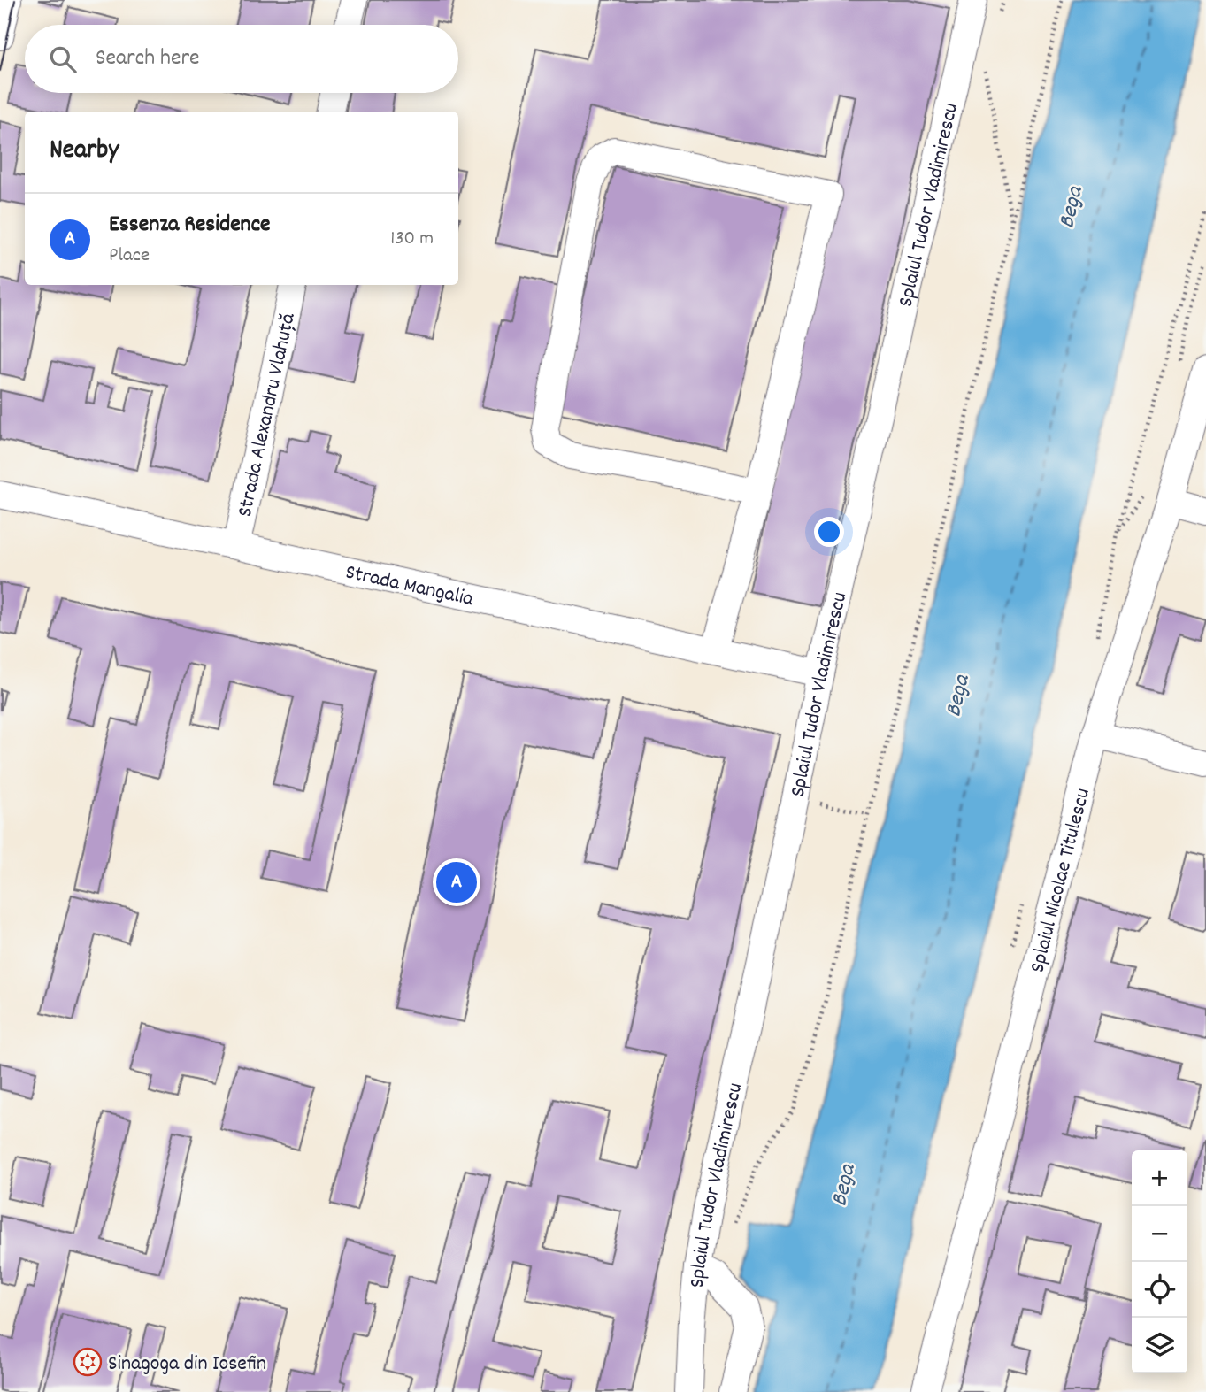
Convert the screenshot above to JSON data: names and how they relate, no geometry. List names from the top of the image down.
{
  "streets": {
    "street": [
      "Splaiul Tudor Vladimirescu",
      "Strada Alexandru Vlahuță",
      "Strada Mangalia",
      "Splaiul Nicolae Titulescu"
    ]
  },
  "crossings": [
    ["Splaiul Tudor Vladimirescu", "Strada Mangalia"],
    ["Strada Alexandru Vlahuță", "Strada Mangalia"]
  ],
  "water": ["Bega"],
  "places": {
    "synagogue": ["Sinagoga din Iosefin"]
  },
  "page": {
    "search": "Search here",
    "heading": "Nearby",
    "list": [
      {
        "mark": "A",
        "name": "Essenza Residence",
        "note": "Place",
        "value": "130 m"
      }
    ],
    "pins": "A",
    "map_buttons": ["+", "−"]
  }
}
